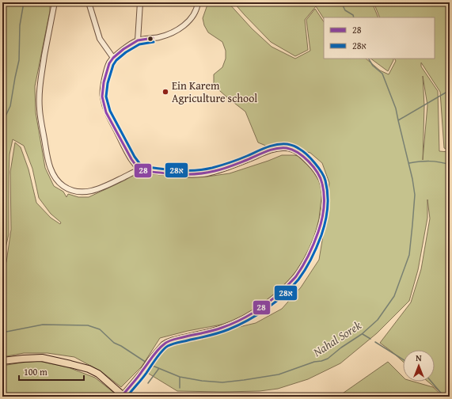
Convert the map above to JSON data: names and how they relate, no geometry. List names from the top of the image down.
{
  "water": ["Nahal Sorek"],
  "places": ["Ein Karem Agriculture school"],
  "lines": ["transit line 28", "transit line 28א"],
  "legend": ["28", "28א"],
  "scale_bar": "100 m",
  "north": "top"
}
